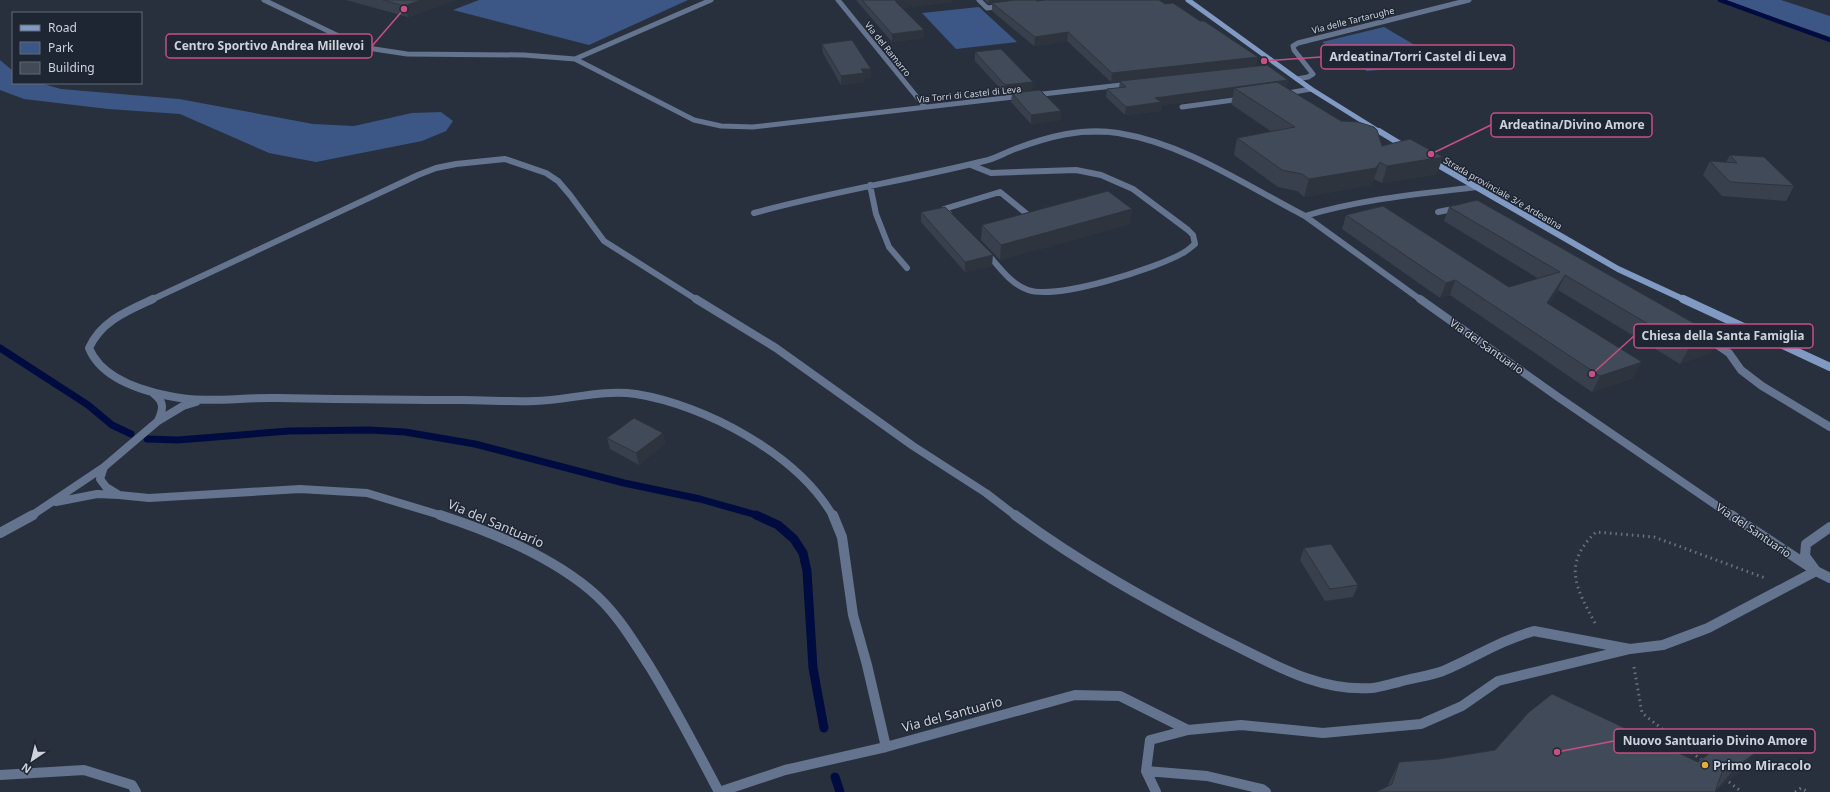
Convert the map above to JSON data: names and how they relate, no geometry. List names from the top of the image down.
{
  "streets": {
    "main road": ["Strada provinciale 3/e Ardeatina"],
    "street": [
      "Via delle Tartarughe",
      "Via del Ramarro",
      "Via Torri di Castel di Leva",
      "Via del Santuario"
    ]
  },
  "crossings": [
    ["Via del Ramarro", "Via Torri di Castel di Leva"]
  ],
  "places": [
    "Centro Sportivo Andrea Millevoi",
    "Ardeatina/Torri Castel di Leva",
    "Ardeatina/Divino Amore",
    "Chiesa della Santa Famiglia",
    "Nuovo Santuario Divino Amore",
    "Primo Miracolo"
  ],
  "legend": ["Road", "Park", "Building"],
  "north": "bottom left"
}
